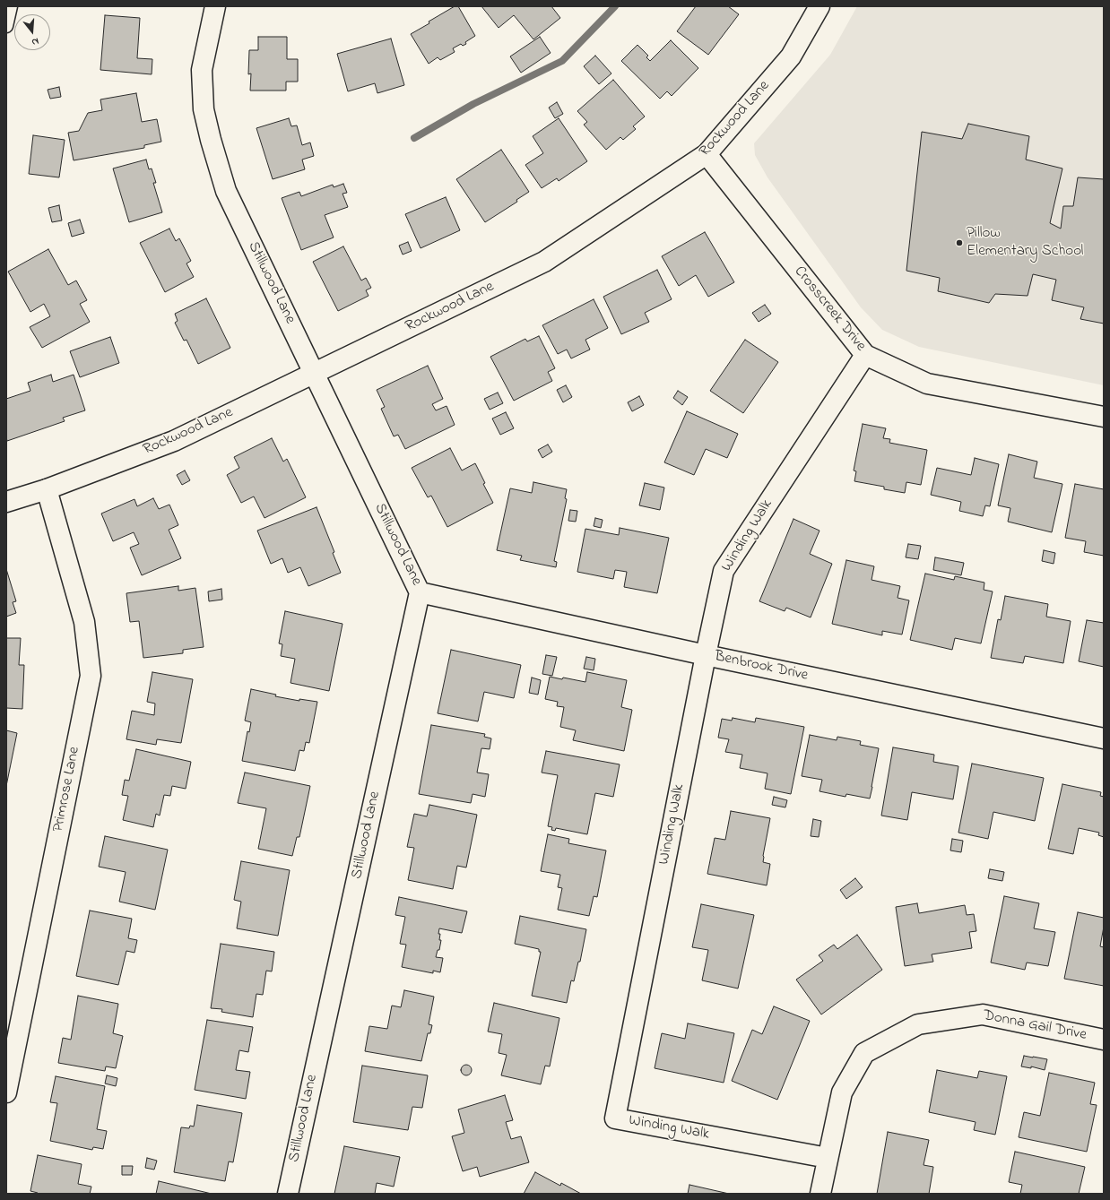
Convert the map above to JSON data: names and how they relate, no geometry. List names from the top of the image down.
{
  "streets": {
    "street": [
      "Rockwood Lane",
      "Stillwood Lane",
      "Crosscreek Drive",
      "Winding Walk",
      "Benbrook Drive",
      "Primrose Lane",
      "Donna Gail Drive"
    ]
  },
  "crossings": [
    ["Rockwood Lane", "Stillwood Lane"],
    ["Rockwood Lane", "Crosscreek Drive"],
    ["Rockwood Lane", "Primrose Lane"],
    ["Stillwood Lane", "Benbrook Drive"],
    ["Crosscreek Drive", "Winding Walk"],
    ["Winding Walk", "Benbrook Drive"],
    ["Winding Walk", "Donna Gail Drive"]
  ],
  "places": ["Pillow Elementary School"],
  "north": "bottom"
}
